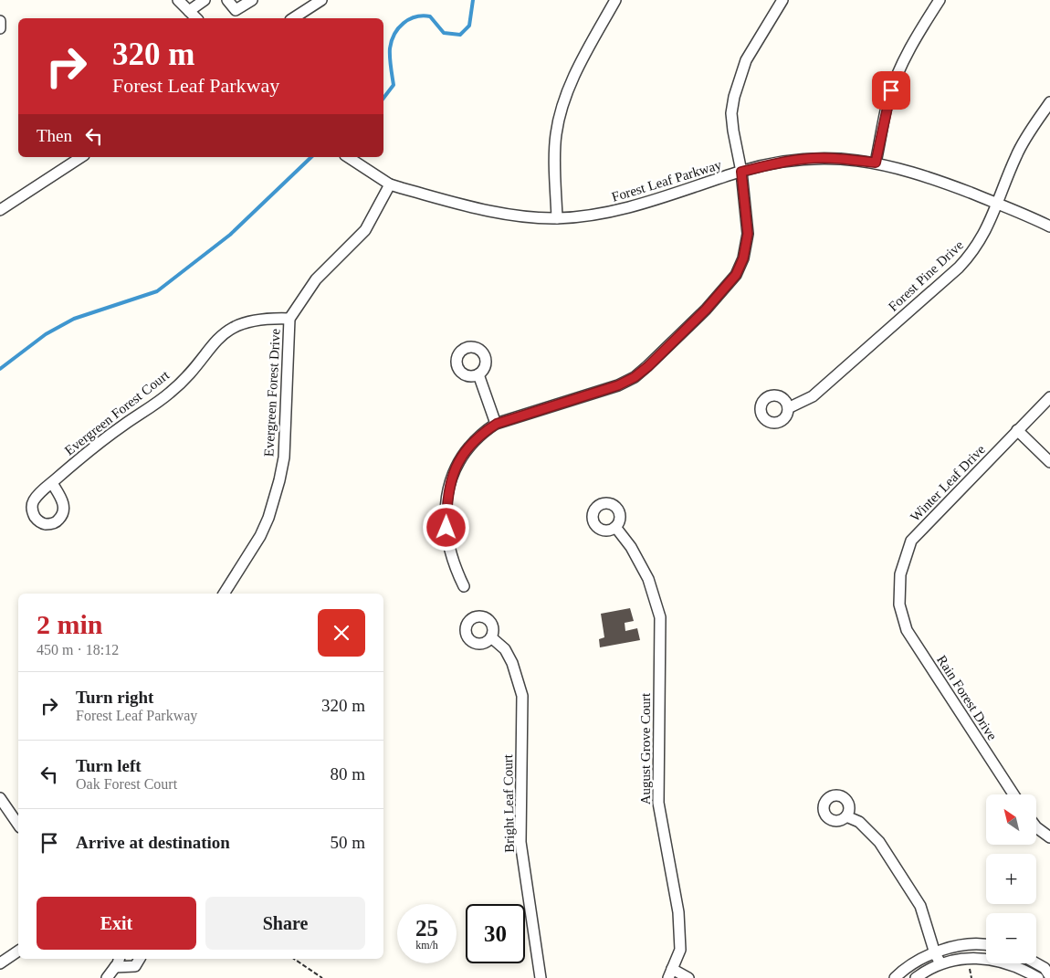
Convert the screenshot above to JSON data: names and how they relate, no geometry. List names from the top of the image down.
{
  "streets": {
    "street": [
      "Forest Leaf Parkway",
      "Forest Pine Drive",
      "Evergreen Forest Drive",
      "Evergreen Forest Court",
      "Winter Leaf Drive",
      "Rain Forest Drive",
      "August Grove Court",
      "Bright Leaf Court"
    ]
  },
  "crossings": [
    ["Forest Leaf Parkway", "Forest Pine Drive"],
    ["Forest Leaf Parkway", "Evergreen Forest Drive"],
    ["Evergreen Forest Drive", "Evergreen Forest Court"],
    ["Winter Leaf Drive", "Rain Forest Drive"]
  ],
  "north": "top left",
  "page": {
    "turn": ["320 m", "Forest Leaf Parkway"],
    "then": "Then",
    "heading": ["2 min", "450 m · 18:12"],
    "list": [
      {
        "name": "Turn right",
        "note": "Forest Leaf Parkway",
        "value": "320 m"
      },
      {
        "name": "Turn left",
        "note": "Oak Forest Court",
        "value": "80 m"
      },
      {
        "name": "Arrive at destination",
        "value": "50 m"
      }
    ],
    "map_buttons": ["+", "−"],
    "buttons": ["Exit", "Share"],
    "speed": "25 km/h",
    "limit": "30"
  }
}
